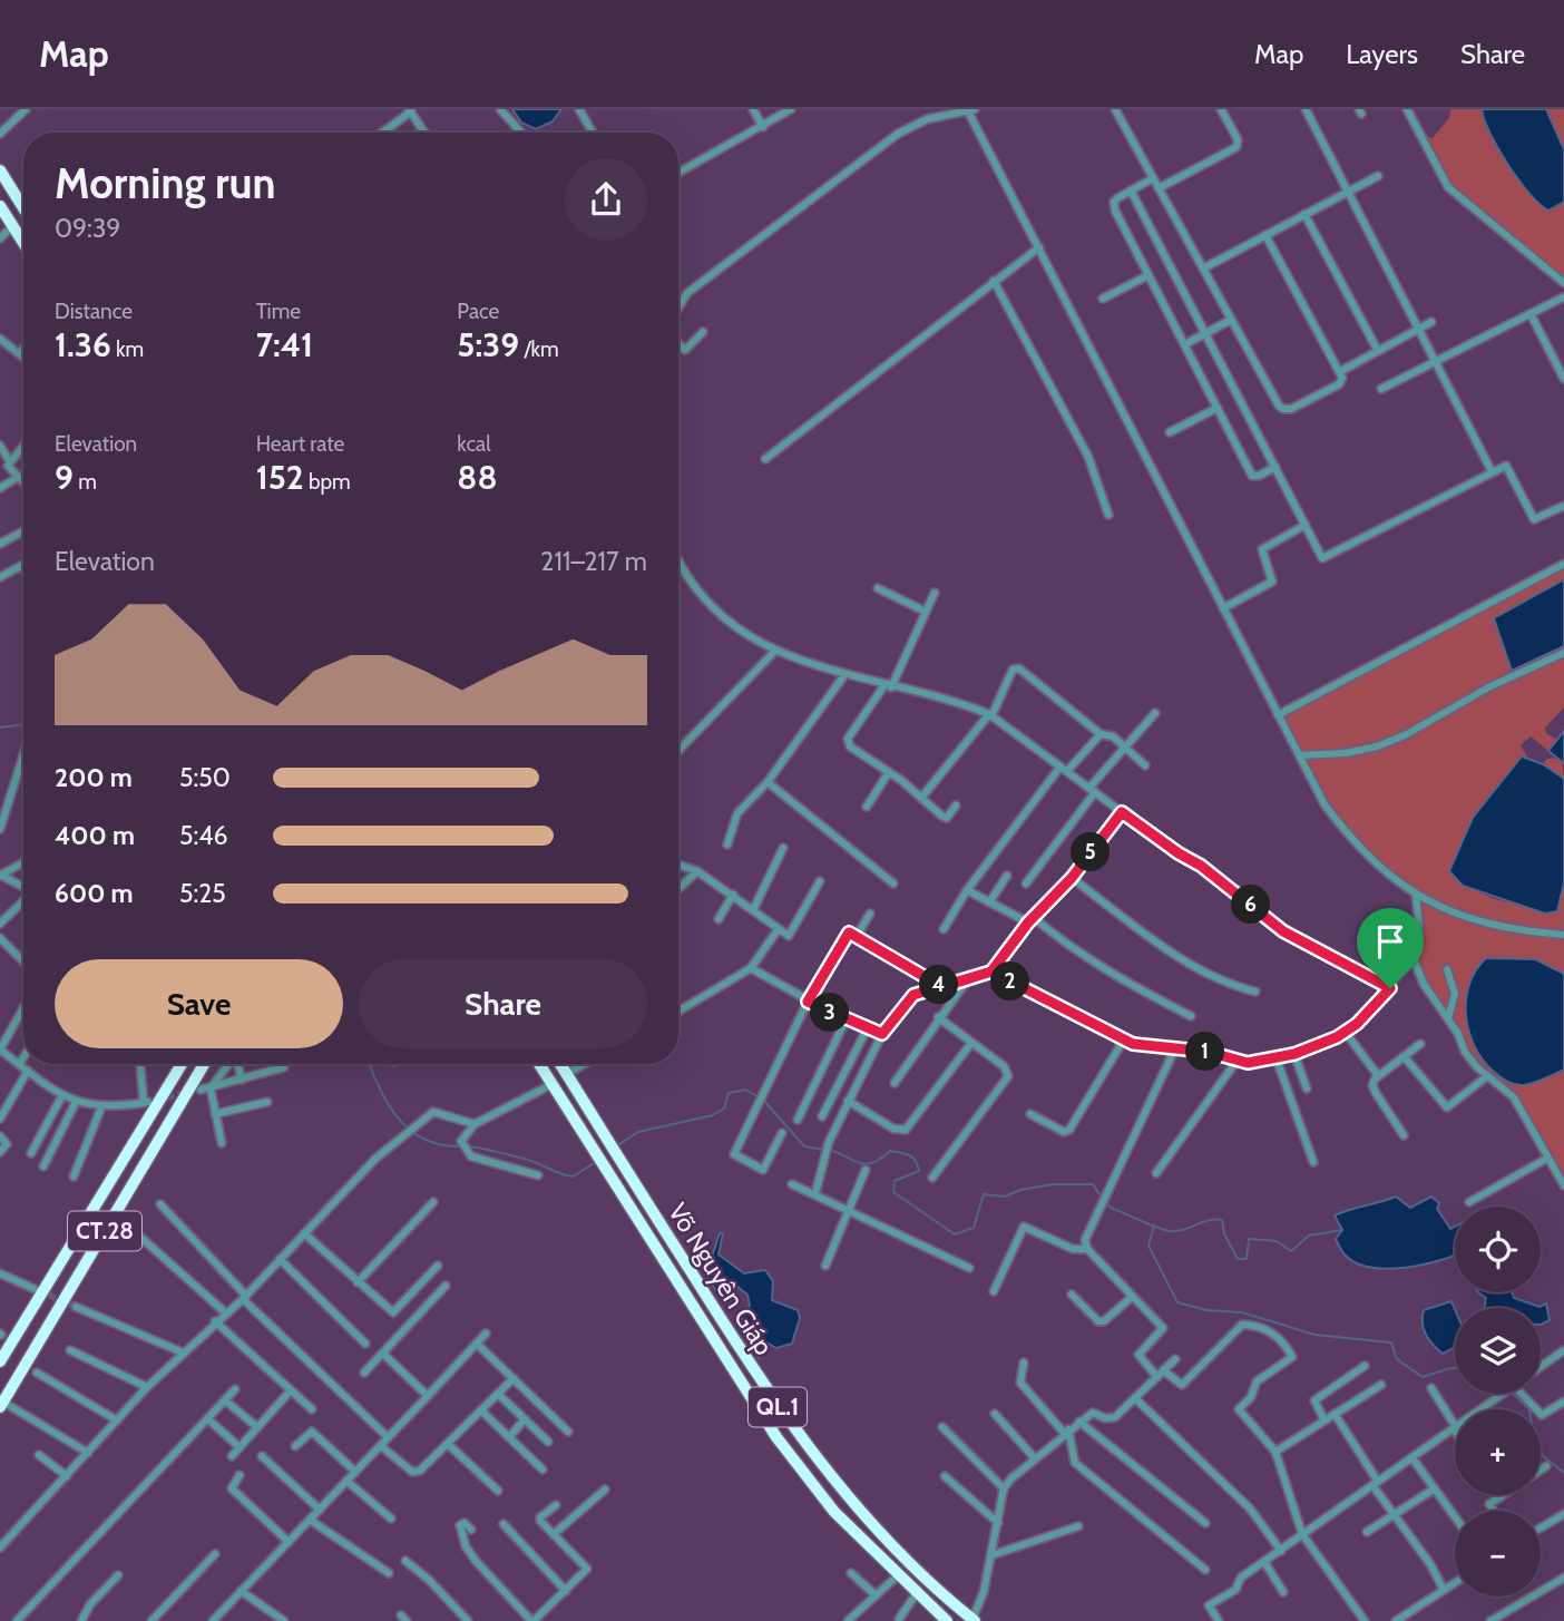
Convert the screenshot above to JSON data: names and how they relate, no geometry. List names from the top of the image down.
{
  "streets": {
    "highway": ["CT.28", "Võ Nguyên Giáp", "QL.1"]
  },
  "crossings": [
    ["Võ Nguyên Giáp", "QL.1"]
  ],
  "page": {
    "header": "Map",
    "nav": ["Map", "Layers", "Share"],
    "heading": ["Morning run", "09:39"],
    "stats": [
      ["Distance", "1.36 km"],
      ["Time", "7:41"],
      ["Pace", "5:39 /km"],
      ["Elevation", "9 m"],
      ["Heart rate", "152 bpm"],
      ["kcal", "88"]
    ],
    "chart": ["Elevation", "211–217 m"],
    "list": [
      {
        "name": "200 m",
        "note": "5:50"
      },
      {
        "name": "400 m",
        "note": "5:46"
      },
      {
        "name": "600 m",
        "note": "5:25"
      }
    ],
    "pins": [
      "5",
      "6",
      "2",
      "4",
      "3",
      "1"
    ],
    "buttons": ["Save", "Share"],
    "map_buttons": ["+", "−"]
  }
}
